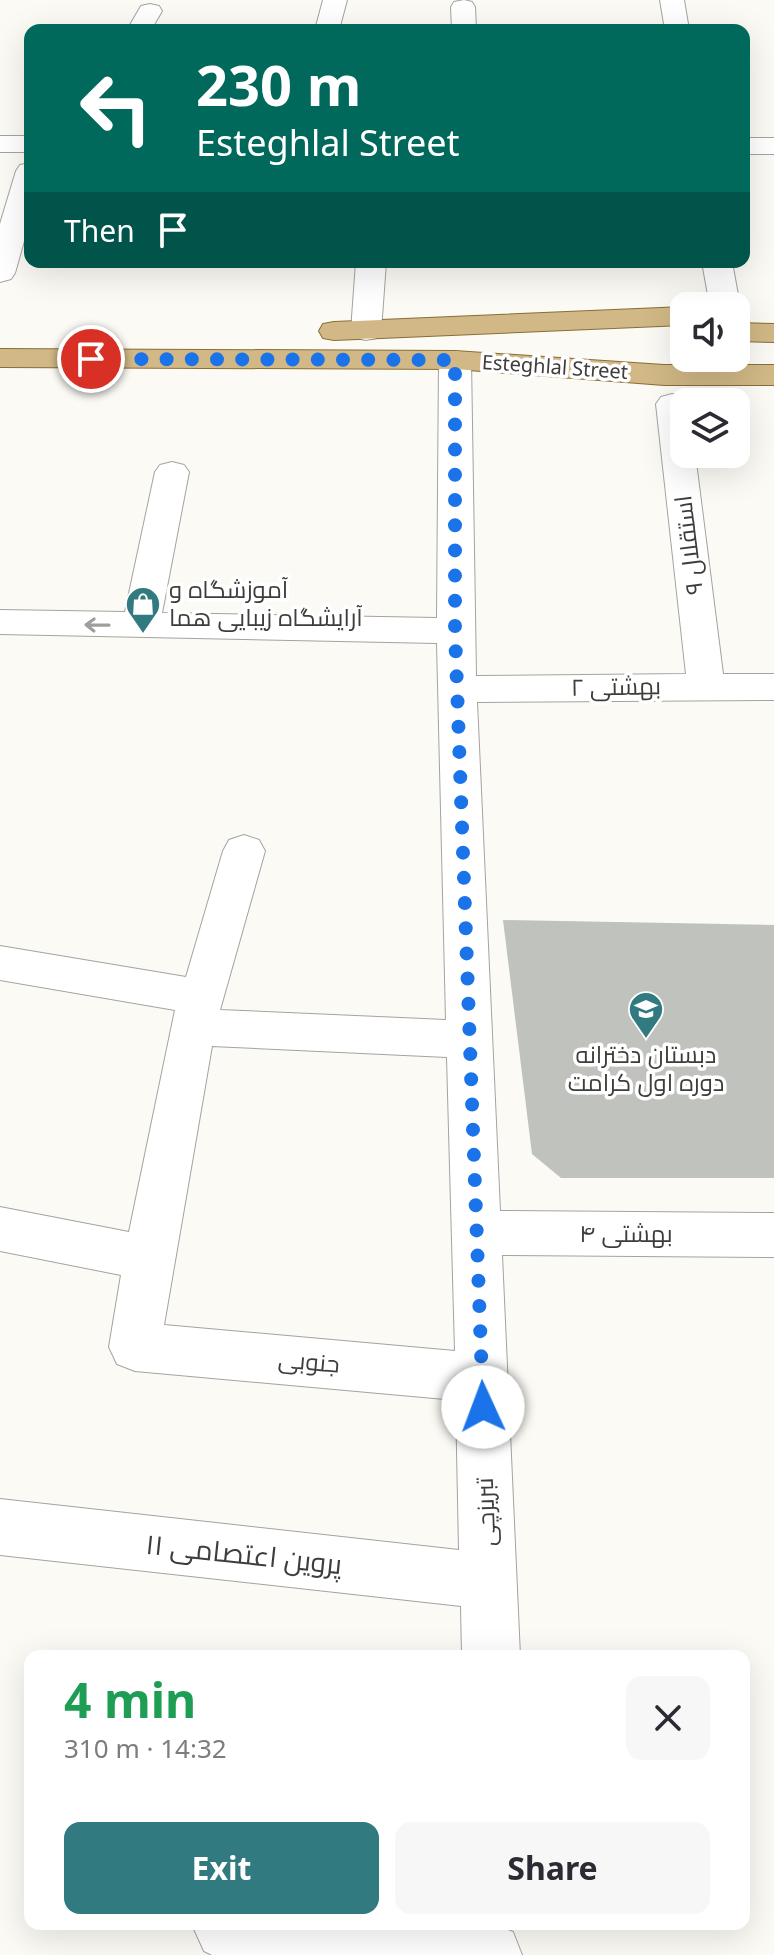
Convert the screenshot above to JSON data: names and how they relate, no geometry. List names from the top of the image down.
{
  "streets": {
    "main road": ["Esteghlal Street"],
    "street": [
      "استقلال ۹",
      "بهشتی ۲",
      "بهشتی ۴",
      "جنوبی",
      "تبریزچی",
      "پروین اعتصامی ۱۱"
    ]
  },
  "crossings": [
    ["Esteghlal Street", "تبریزچی"],
    ["استقلال ۹", "بهشتی ۲"],
    ["بهشتی ۲", "تبریزچی"],
    ["بهشتی ۴", "تبریزچی"],
    ["جنوبی", "تبریزچی"],
    ["تبریزچی", "پروین اعتصامی ۱۱"]
  ],
  "places": {
    "shop": ["آموزشگاه و آرایشگاه زیبایی هما"],
    "school or university": ["دبستان دخترانه دوره اول کرامت"]
  },
  "page": {
    "turn": ["230 m", "Esteghlal Street"],
    "then": "Then",
    "heading": ["4 min", "310 m · 14:32"],
    "buttons": ["Exit", "Share"]
  }
}
